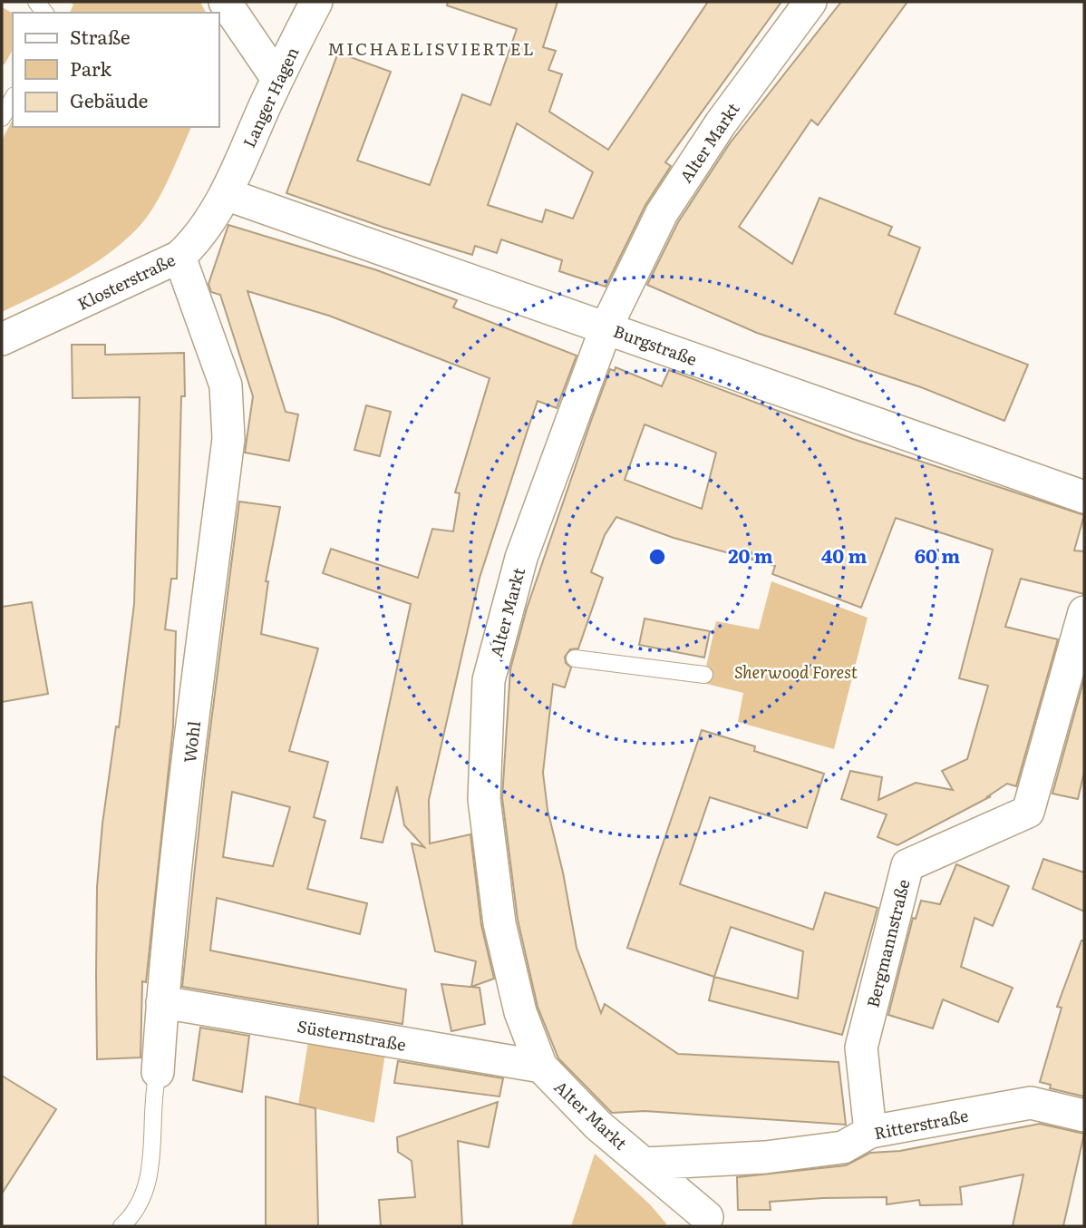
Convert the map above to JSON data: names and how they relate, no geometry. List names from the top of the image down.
{
  "streets": {
    "street": [
      "Langer Hagen",
      "Alter Markt",
      "Klosterstraße",
      "Burgstraße",
      "Wohl",
      "Bergmannstraße",
      "Süsternstraße",
      "Ritterstraße"
    ]
  },
  "crossings": [
    ["Langer Hagen", "Klosterstraße"],
    ["Langer Hagen", "Burgstraße"],
    ["Alter Markt", "Burgstraße"],
    ["Alter Markt", "Süsternstraße"],
    ["Alter Markt", "Ritterstraße"],
    ["Klosterstraße", "Burgstraße"],
    ["Klosterstraße", "Wohl"],
    ["Wohl", "Süsternstraße"],
    ["Bergmannstraße", "Ritterstraße"]
  ],
  "districts": ["MICHAELISVIERTEL"],
  "parks": ["Sherwood Forest"],
  "legend": ["Straße", "Park", "Gebäude"],
  "rings": ["20 m", "40 m", "60 m"]
}
